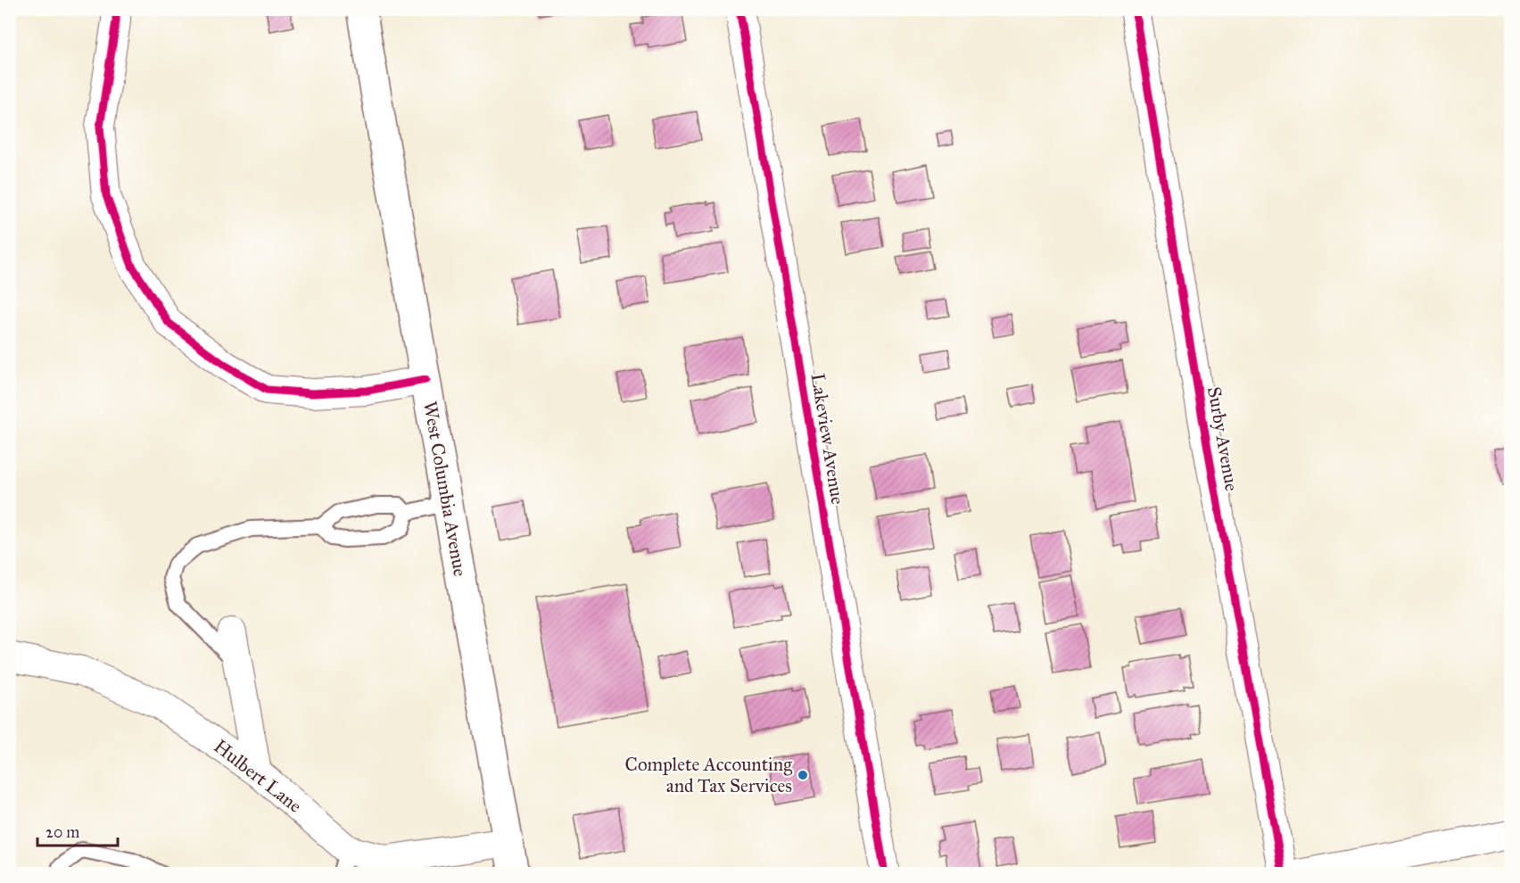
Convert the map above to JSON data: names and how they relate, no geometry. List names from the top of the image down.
{
  "streets": {
    "main road": ["West Columbia Avenue"],
    "street": ["Lakeview Avenue", "Surby Avenue", "Hulbert Lane"]
  },
  "crossings": [
    ["West Columbia Avenue", "Hulbert Lane"]
  ],
  "places": ["Complete Accounting and Tax Services"],
  "scale_bar": "20 m"
}
